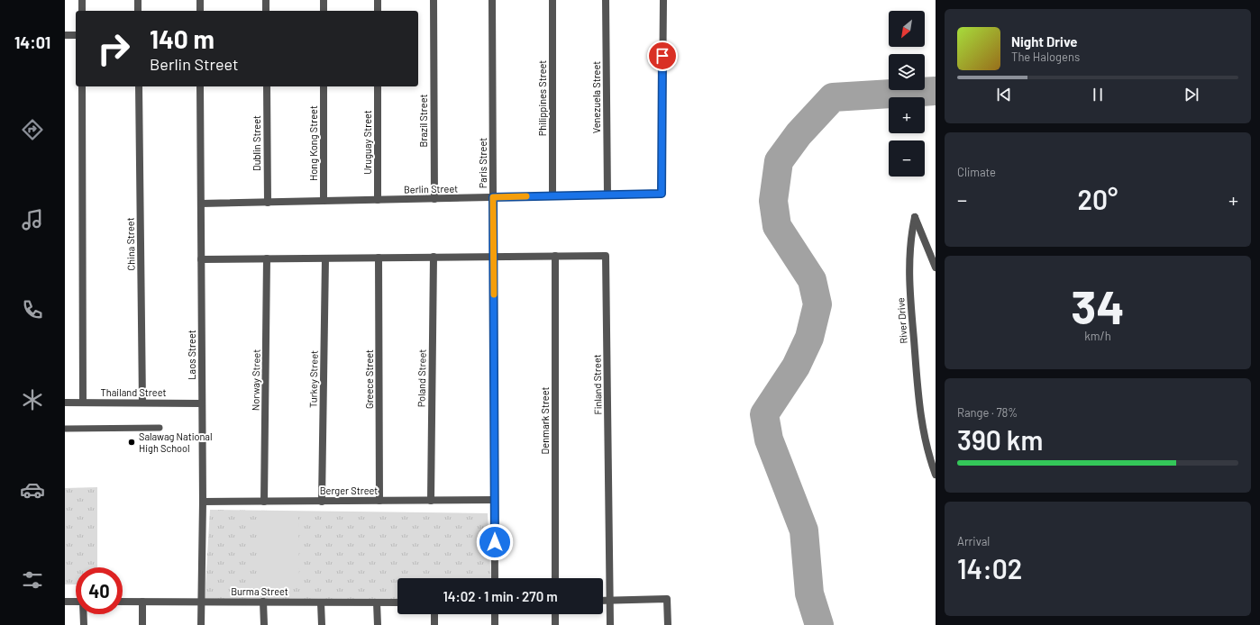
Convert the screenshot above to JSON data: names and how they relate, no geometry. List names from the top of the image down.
{
  "streets": {
    "street": [
      "Venezuela Street",
      "Philippines Street",
      "Brazil Street",
      "Uruguay Street",
      "Dublin Street",
      "Hong Kong Street",
      "Paris Street",
      "Berlin Street",
      "China Street",
      "River Drive",
      "Laos Street",
      "Poland Street",
      "Turkey Street",
      "Greece Street",
      "Norway Street",
      "Finland Street",
      "Thailand Street",
      "Denmark Street",
      "Berger Street",
      "Burma Street"
    ]
  },
  "crossings": [
    ["Venezuela Street", "Berlin Street"],
    ["Philippines Street", "Berlin Street"],
    ["Brazil Street", "Berlin Street"],
    ["Uruguay Street", "Berlin Street"],
    ["Dublin Street", "Berlin Street"],
    ["Hong Kong Street", "Berlin Street"],
    ["Paris Street", "Berlin Street"],
    ["Paris Street", "Finland Street"],
    ["Paris Street", "Berger Street"],
    ["Berlin Street", "Laos Street"],
    ["China Street", "Thailand Street"],
    ["Laos Street", "Finland Street"],
    ["Laos Street", "Thailand Street"],
    ["Laos Street", "Berger Street"],
    ["Laos Street", "Burma Street"],
    ["Poland Street", "Finland Street"],
    ["Poland Street", "Berger Street"],
    ["Turkey Street", "Finland Street"],
    ["Turkey Street", "Berger Street"],
    ["Greece Street", "Finland Street"],
    ["Greece Street", "Berger Street"],
    ["Norway Street", "Finland Street"],
    ["Norway Street", "Berger Street"],
    ["Finland Street", "Denmark Street"]
  ],
  "places": ["Salawag National High School"],
  "north": "bottom left",
  "page": {
    "tabs": "14:01",
    "map_buttons": ["+", "−"],
    "turn": ["140 m", "Berlin Street"],
    "song": ["Night Drive", "The Halogens"],
    "tile": [
      "Climate",
      ["34", "km/h"],
      ["Range · 78%", "390 km"],
      ["Arrival", "14:02"]
    ],
    "heat": ["−", "20°", "+"],
    "limit": "40",
    "trip": "14:02 · 1 min · 270 m"
  }
}
